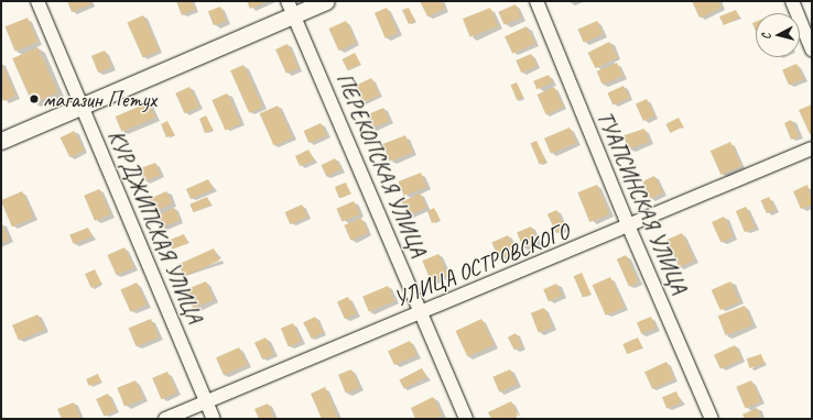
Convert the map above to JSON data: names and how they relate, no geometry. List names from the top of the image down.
{
  "streets": {
    "street": [
      "ПЕРЕКОПСКАЯ УЛИЦА",
      "ТУАПСИНСКАЯ УЛИЦА",
      "КУРДЖИПСКАЯ УЛИЦА",
      "УЛИЦА ОСТРОВСКОГО"
    ]
  },
  "crossings": [
    ["ПЕРЕКОПСКАЯ УЛИЦА", "УЛИЦА ОСТРОВСКОГО"],
    ["ТУАПСИНСКАЯ УЛИЦА", "УЛИЦА ОСТРОВСКОГО"],
    ["КУРДЖИПСКАЯ УЛИЦА", "УЛИЦА ОСТРОВСКОГО"]
  ],
  "places": ["магазин Петух"],
  "north": "left"
}
